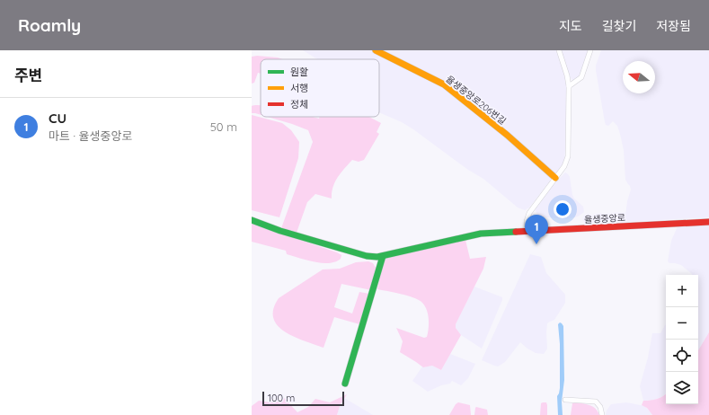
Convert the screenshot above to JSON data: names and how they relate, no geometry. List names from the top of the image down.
{
  "streets": {
    "street": ["율생중앙로206번길", "율생중앙로"]
  },
  "legend": ["원활", "서행", "정체"],
  "scale_bar": "100 m",
  "north": "left",
  "page": {
    "header": "Roamly",
    "nav": ["지도", "길찾기", "저장됨"],
    "heading": "주변",
    "list": [
      {
        "mark": "1",
        "name": "CU",
        "note": "마트 · 율생중앙로",
        "value": "50 m"
      }
    ],
    "pins": "1",
    "map_buttons": ["+", "−"],
    "scale": "100 m"
  }
}
